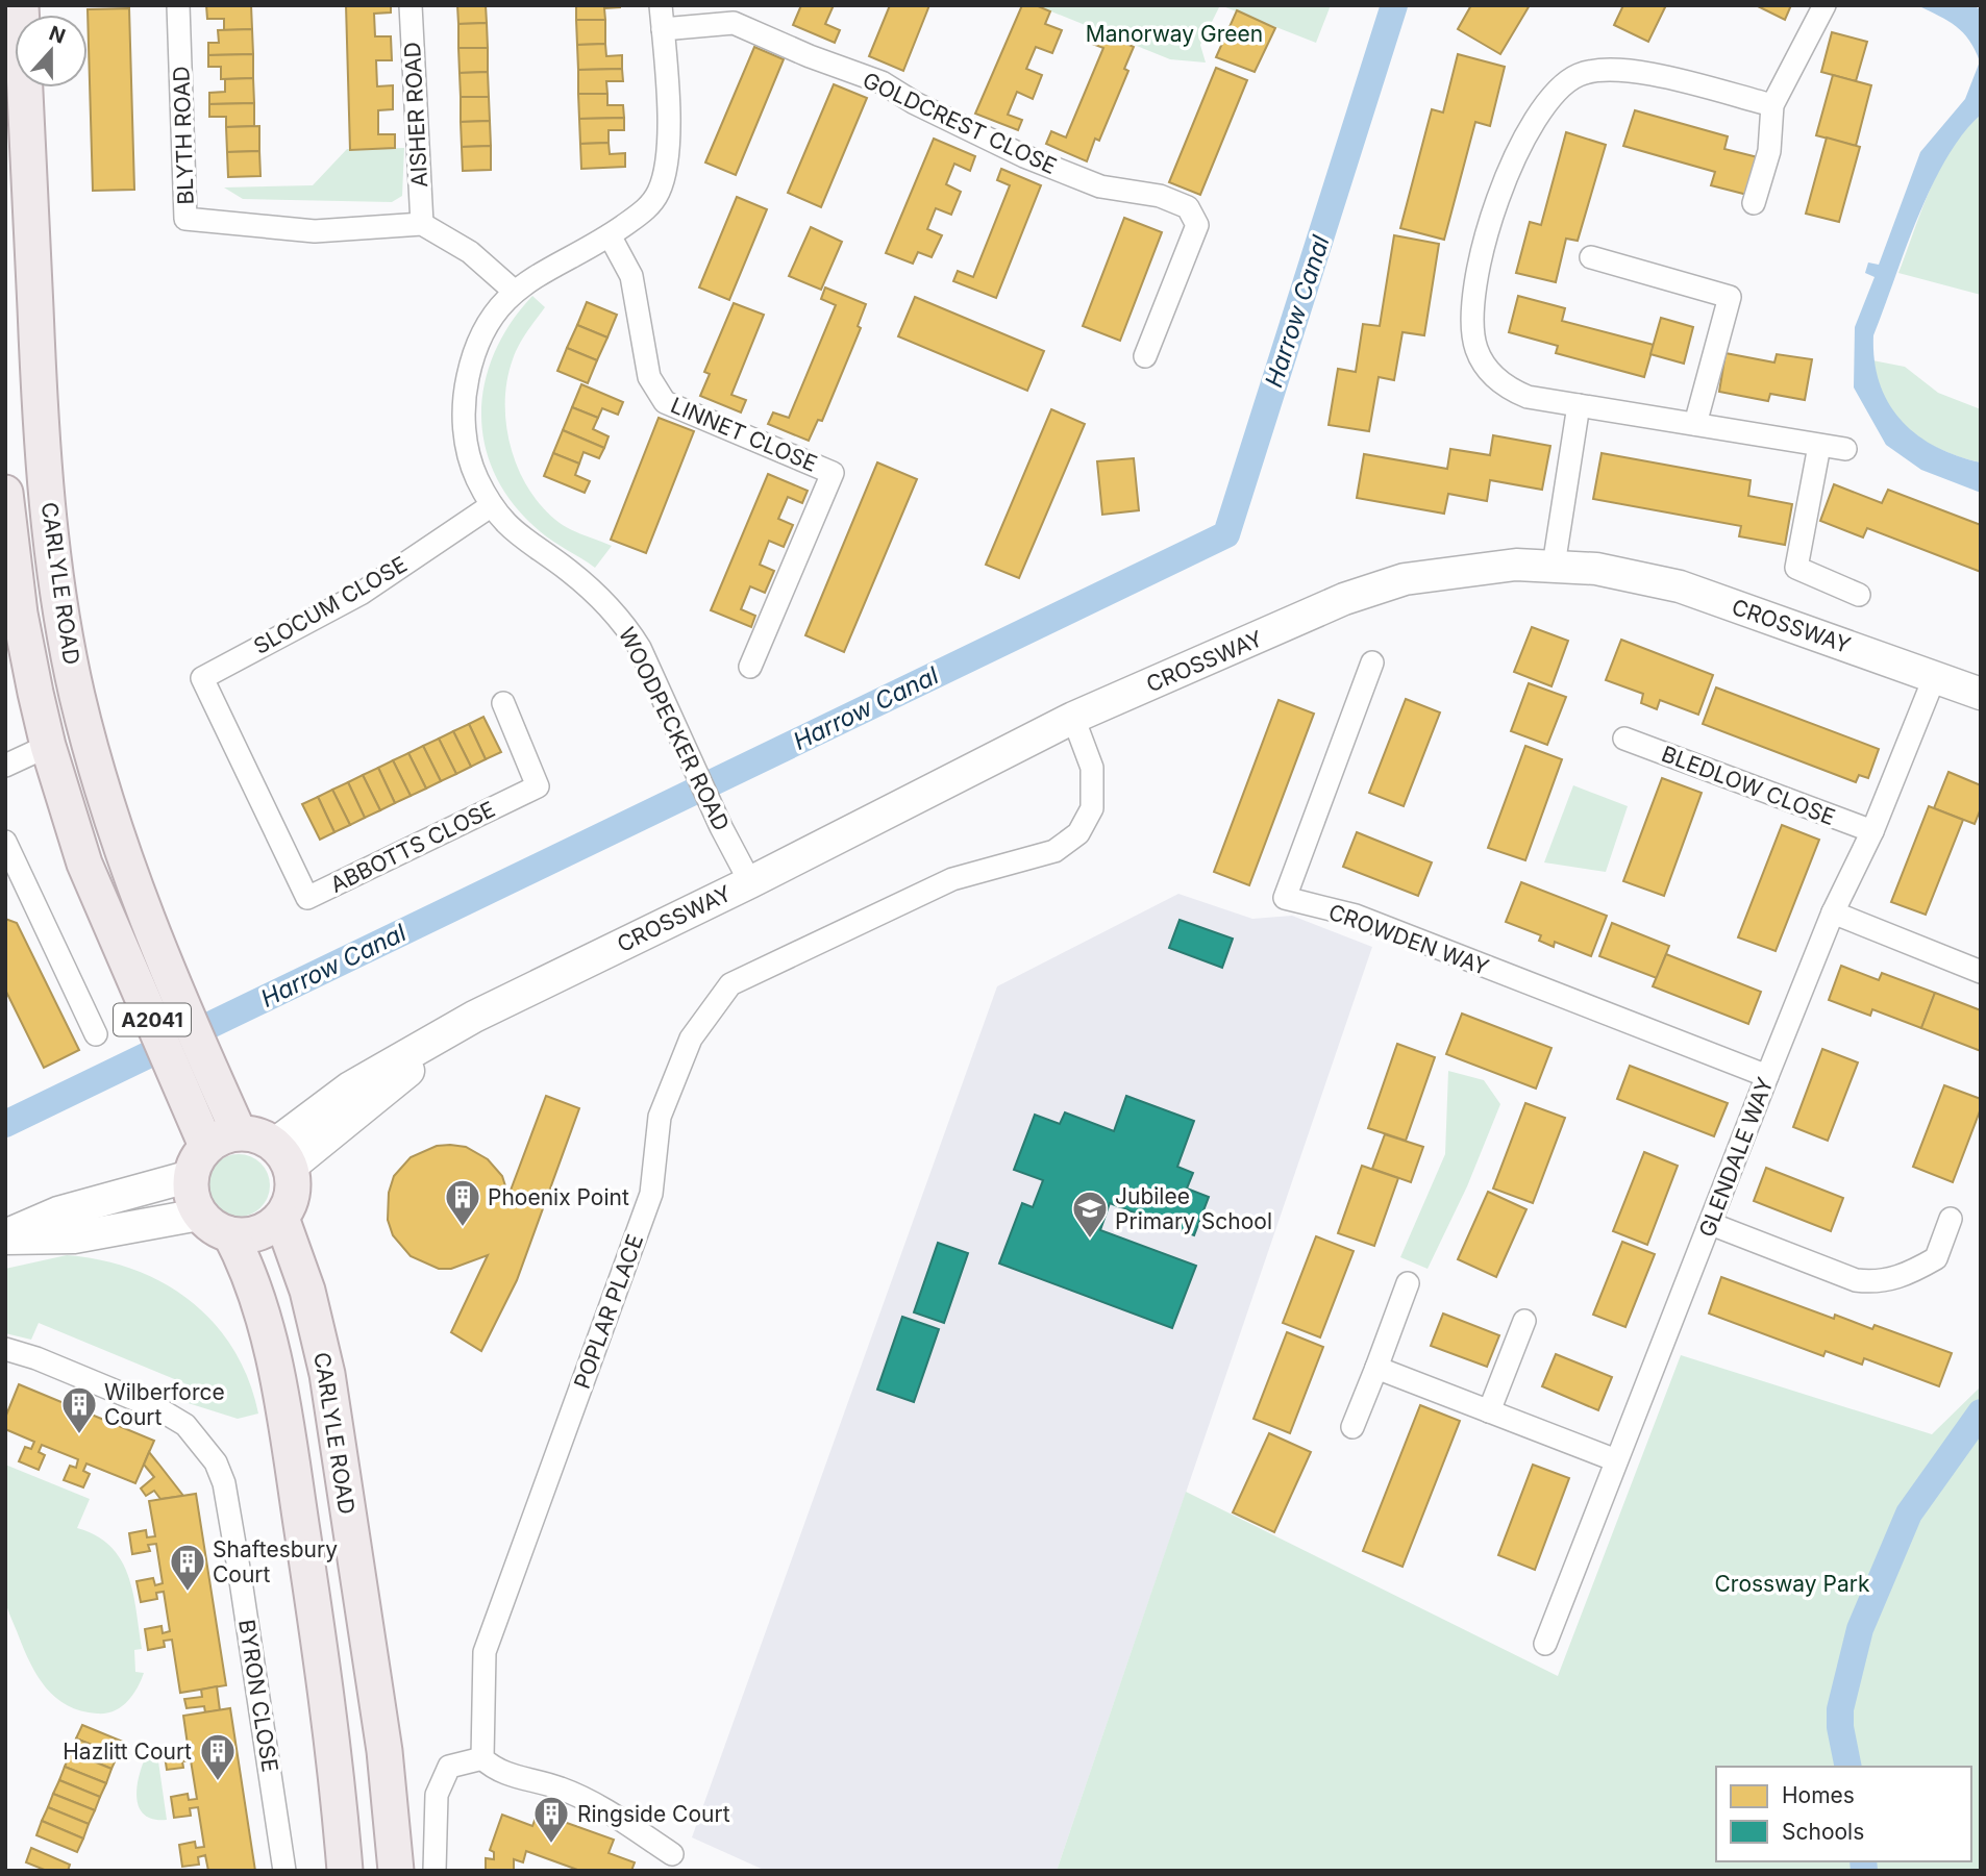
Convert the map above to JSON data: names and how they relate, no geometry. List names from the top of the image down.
{
  "streets": {
    "main road": ["CARLYLE ROAD", "A2041"],
    "street": [
      "AISHER ROAD",
      "GOLDCREST CLOSE",
      "BLYTH ROAD",
      "LINNET CLOSE",
      "SLOCUM CLOSE",
      "CROSSWAY",
      "WOODPECKER ROAD",
      "BLEDLOW CLOSE",
      "ABBOTTS CLOSE",
      "CROWDEN WAY",
      "GLENDALE WAY",
      "POPLAR PLACE",
      "BYRON CLOSE"
    ]
  },
  "crossings": [
    ["AISHER ROAD", "BLYTH ROAD"],
    ["GOLDCREST CLOSE", "WOODPECKER ROAD"],
    ["LINNET CLOSE", "WOODPECKER ROAD"],
    ["CARLYLE ROAD", "CROSSWAY"],
    ["SLOCUM CLOSE", "WOODPECKER ROAD"],
    ["SLOCUM CLOSE", "ABBOTTS CLOSE"],
    ["CROSSWAY", "WOODPECKER ROAD"],
    ["CROSSWAY", "GLENDALE WAY"],
    ["CROSSWAY", "POPLAR PLACE"],
    ["BLEDLOW CLOSE", "GLENDALE WAY"],
    ["CROWDEN WAY", "GLENDALE WAY"]
  ],
  "water": ["Harrow Canal"],
  "parks": ["Manorway Green", "Crossway Park"],
  "places": {
    "building": [
      "Phoenix Point",
      "Wilberforce Court",
      "Shaftesbury Court",
      "Hazlitt Court",
      "Ringside Court"
    ],
    "school or university": ["Jubilee Primary School"]
  },
  "legend": ["Homes", "Schools"],
  "north": "top"
}
